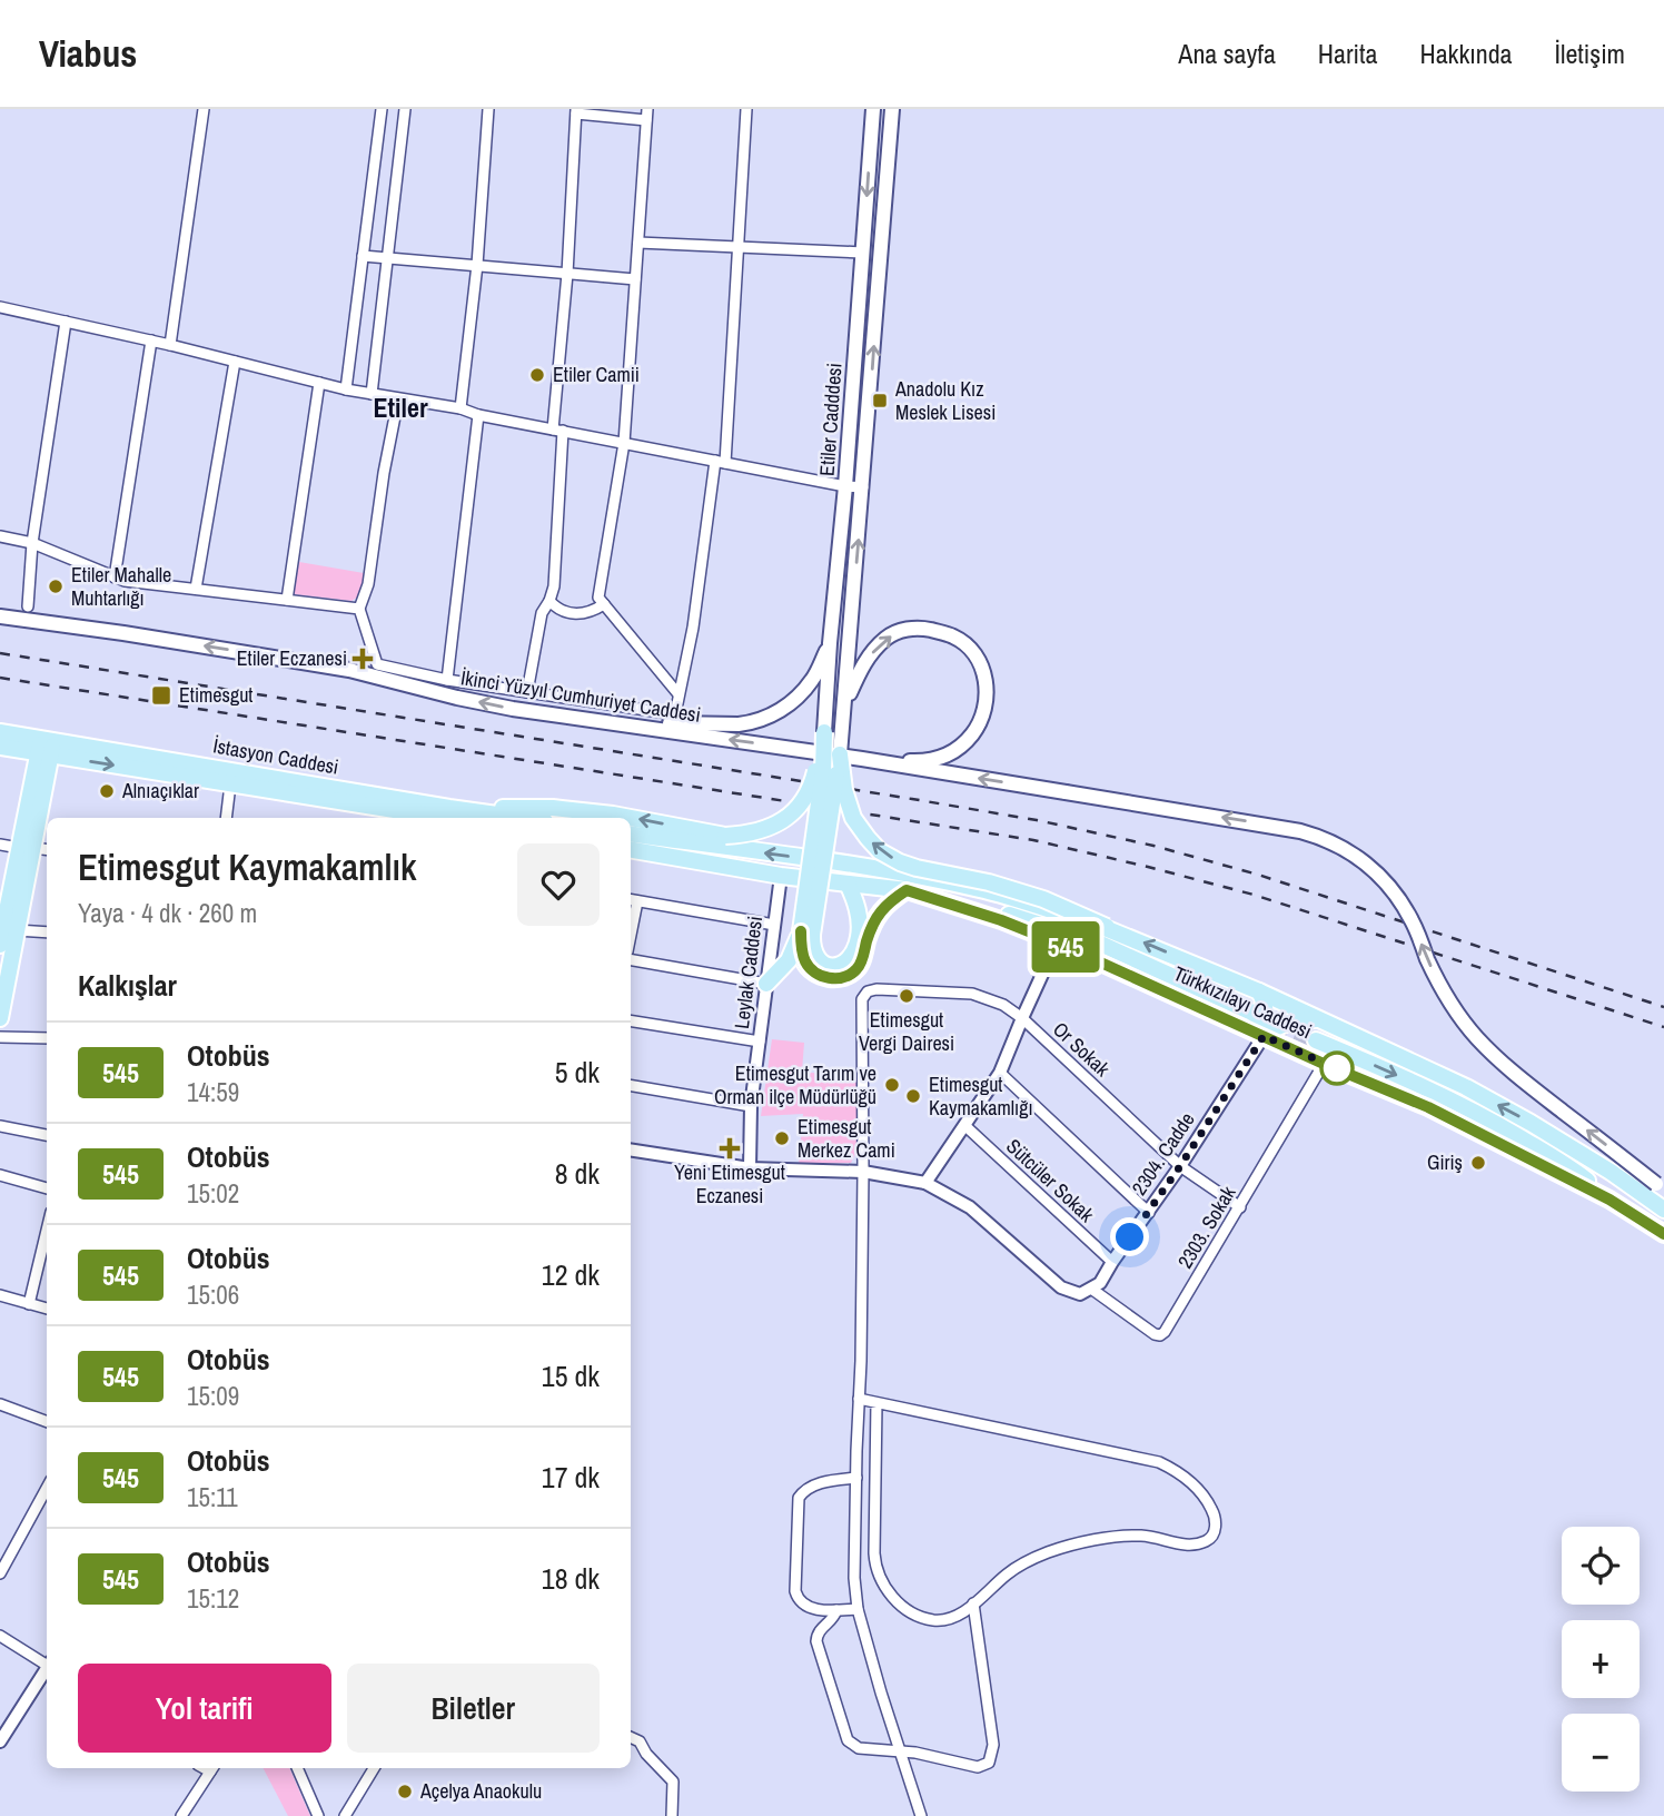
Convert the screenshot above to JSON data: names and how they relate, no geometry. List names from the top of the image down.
{
  "streets": {
    "main road": [
      "Etiler Cadddesi",
      "İkinci Yüzyıl Cumhuriyet Caddesi",
      "İstasyon Caddesi",
      "Türkkızılayı Caddesi"
    ],
    "street": [
      "Leylak Caddesi",
      "Or Sokak",
      "2304. Cadde",
      "Sütcüler Sokak",
      "2303. Sokak"
    ]
  },
  "crossings": [
    ["Leylak Caddesi", "Türkkızılayı Caddesi"],
    ["Türkkızılayı Caddesi", "2304. Cadde"],
    ["Türkkızılayı Caddesi", "2303. Sokak"],
    ["Or Sokak", "2304. Cadde"],
    ["Or Sokak", "2303. Sokak"],
    ["2304. Cadde", "Sütcüler Sokak"],
    ["2304. Cadde", "2303. Sokak"]
  ],
  "one_way": ["İkinci Yüzyıl Cumhuriyet Caddesi"],
  "districts": ["Etiler"],
  "places": {
    "other": [
      "Etiler Camii",
      "Etiler Mahalle Muhtarlığı",
      "Alnıaçıklar",
      "Etimesgut Vergi Dairesi",
      "Etimesgut Tarım ve Orman ilçe Müdürlüğü",
      "Etimesgut Kaymakamlığı",
      "Etimesgut Merkez Cami",
      "Giriş",
      "Açelya Anaokulu"
    ],
    "transit": ["Anadolu Kız Meslek Lisesi", "Etimesgut"],
    "health": ["Etiler Eczanesi", "Yeni Etimesgut Eczanesi"]
  },
  "lines": ["bus line 545"],
  "page": {
    "header": "Viabus",
    "nav": [
      "Ana sayfa",
      "Harita",
      "Hakkında",
      "İletişim"
    ],
    "on_map": "545",
    "heading": [
      ["Etimesgut Kaymakamlık", "Yaya · 4 dk · 260 m"],
      "Kalkışlar"
    ],
    "list": [
      {
        "mark": "545",
        "name": "Otobüs",
        "note": "14:59",
        "value": "5 dk"
      },
      {
        "mark": "545",
        "name": "Otobüs",
        "note": "15:02",
        "value": "8 dk"
      },
      {
        "mark": "545",
        "name": "Otobüs",
        "note": "15:06",
        "value": "12 dk"
      },
      {
        "mark": "545",
        "name": "Otobüs",
        "note": "15:09",
        "value": "15 dk"
      },
      {
        "mark": "545",
        "name": "Otobüs",
        "note": "15:11",
        "value": "17 dk"
      },
      {
        "mark": "545",
        "name": "Otobüs",
        "note": "15:12",
        "value": "18 dk"
      }
    ],
    "map_buttons": ["+", "−"],
    "buttons": ["Yol tarifi", "Biletler"]
  }
}
